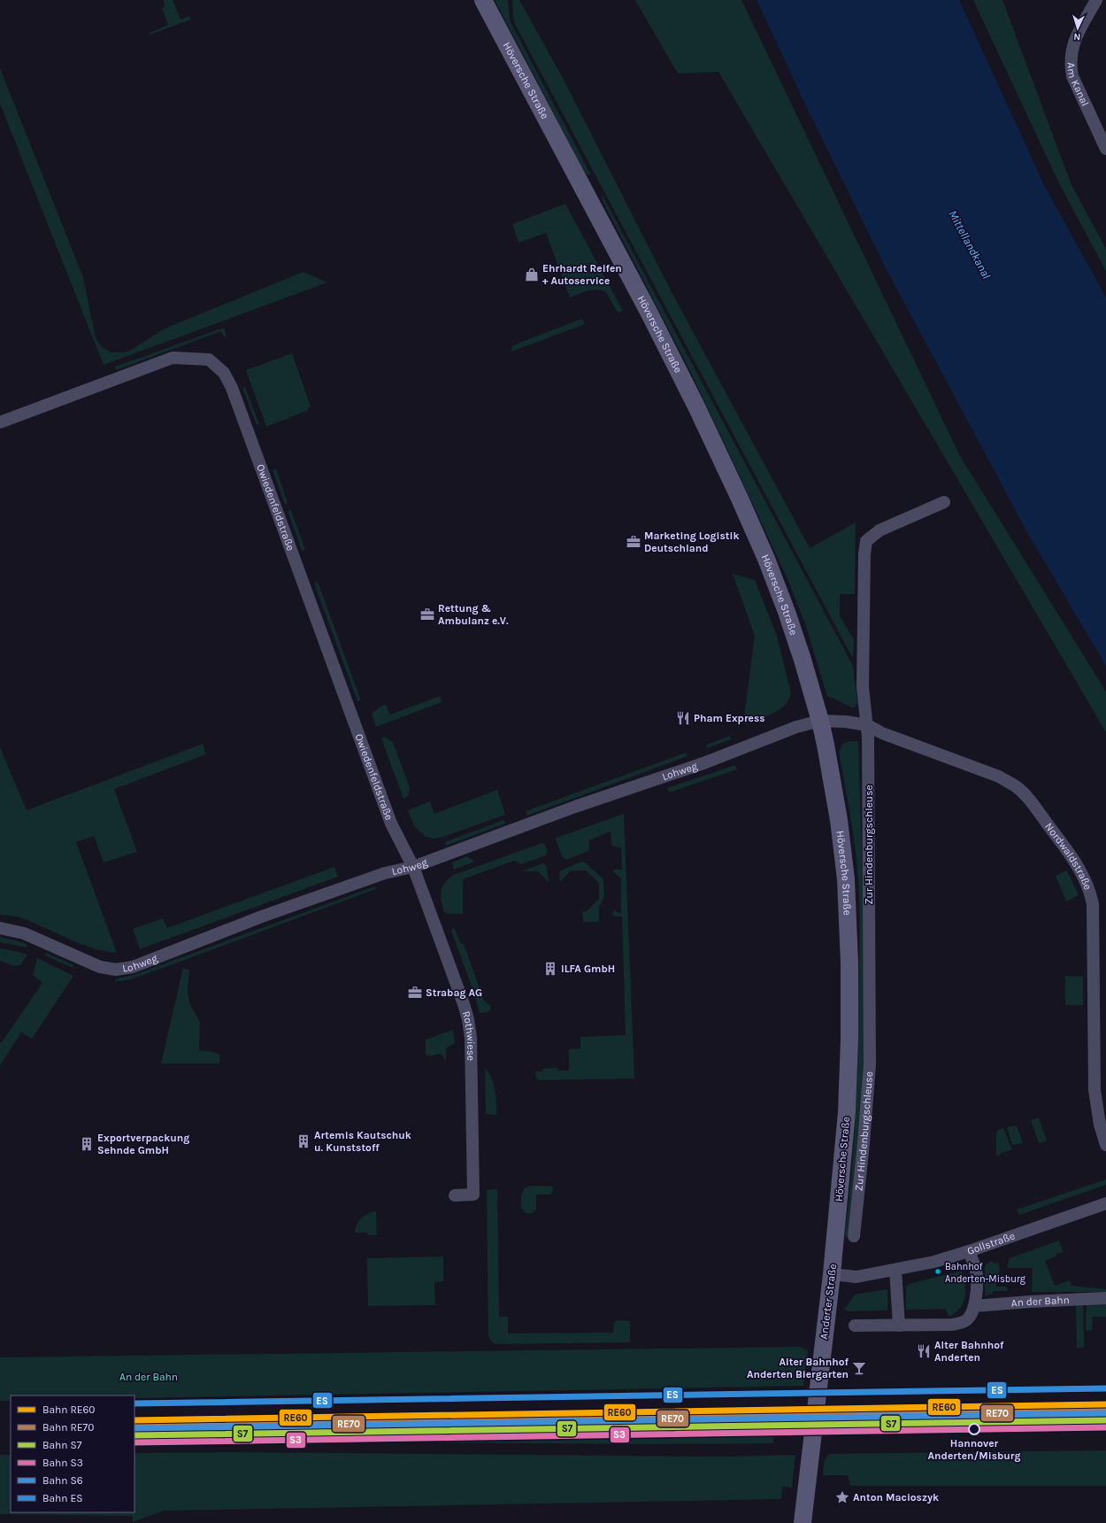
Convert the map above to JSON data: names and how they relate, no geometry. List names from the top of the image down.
{
  "streets": {
    "main road": ["Höversche Straße", "Anderter Straße"],
    "street": [
      "Am Kanal",
      "Owiedenfeldstraße",
      "Lohweg",
      "Zur Hindenburgschleuse",
      "Nordwaldstraße",
      "Rothwiese",
      "Gollstraße",
      "An der Bahn"
    ]
  },
  "crossings": [
    ["Höversche Straße", "Lohweg"],
    ["Höversche Straße", "Nordwaldstraße"],
    ["Höversche Straße", "Anderter Straße"],
    ["Owiedenfeldstraße", "Lohweg"],
    ["Owiedenfeldstraße", "Rothwiese"],
    ["Lohweg", "Nordwaldstraße"],
    ["Lohweg", "Rothwiese"],
    ["Zur Hindenburgschleuse", "Nordwaldstraße"],
    ["Gollstraße", "Anderter Straße"]
  ],
  "water": ["Mittellandkanal"],
  "parks": ["An der Bahn"],
  "places": {
    "shop": ["Ehrhardt Reifen + Autoservice"],
    "office": ["Marketing Logistik Deutschland", "Rettung & Ambulanz e.V.", "Strabag AG"],
    "restaurant": ["Pham Express", "Alter Bahnhof Anderten"],
    "building": ["ILFA GmbH", "Artemis Kautschuk u. Kunststoff", "Exportverpackung Sehnde GmbH"],
    "other": ["Bahnhof Anderten-Misburg", "Hannover Anderten/Misburg"],
    "bar": ["Alter Bahnhof Anderten Biergarten"],
    "place": ["Anton Macioszyk"]
  },
  "lines": [
    "rail line ES",
    "rail line RE60",
    "rail line RE70",
    "rail line S6",
    "rail line S7",
    "rail line S3"
  ],
  "legend": [
    "Bahn RE60",
    "Bahn RE70",
    "Bahn S7",
    "Bahn S3",
    "Bahn S6",
    "Bahn ES"
  ],
  "north": "bottom"
}
